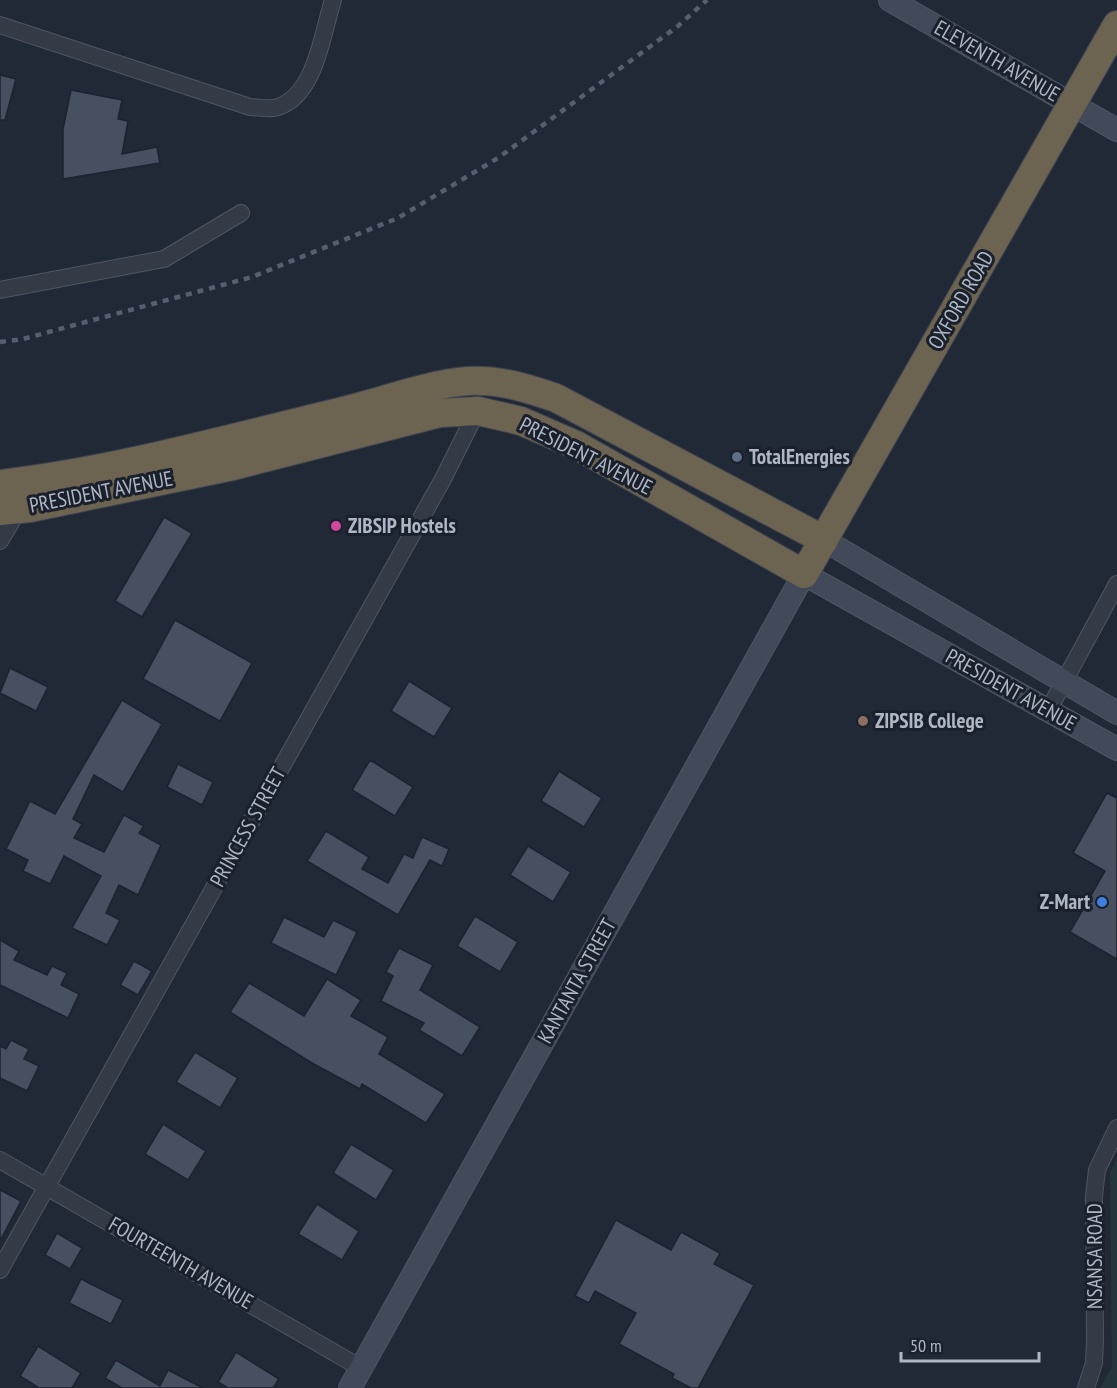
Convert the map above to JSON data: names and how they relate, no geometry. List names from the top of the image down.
{
  "streets": {
    "highway": ["OXFORD ROAD", "PRESIDENT AVENUE"],
    "street": [
      "ELEVENTH AVENUE",
      "PRINCESS STREET",
      "KANTANTA STREET",
      "NSANSA ROAD",
      "FOURTEENTH AVENUE"
    ]
  },
  "crossings": [
    ["ELEVENTH AVENUE", "OXFORD ROAD"],
    ["OXFORD ROAD", "PRESIDENT AVENUE"],
    ["OXFORD ROAD", "KANTANTA STREET"],
    ["PRESIDENT AVENUE", "PRINCESS STREET"],
    ["PRESIDENT AVENUE", "KANTANTA STREET"],
    ["PRINCESS STREET", "FOURTEENTH AVENUE"],
    ["KANTANTA STREET", "FOURTEENTH AVENUE"]
  ],
  "places": [
    "TotalEnergies",
    "ZIBSIP Hostels",
    "ZIPSIB College",
    "Z-Mart"
  ],
  "scale_bar": "50 m"
}
